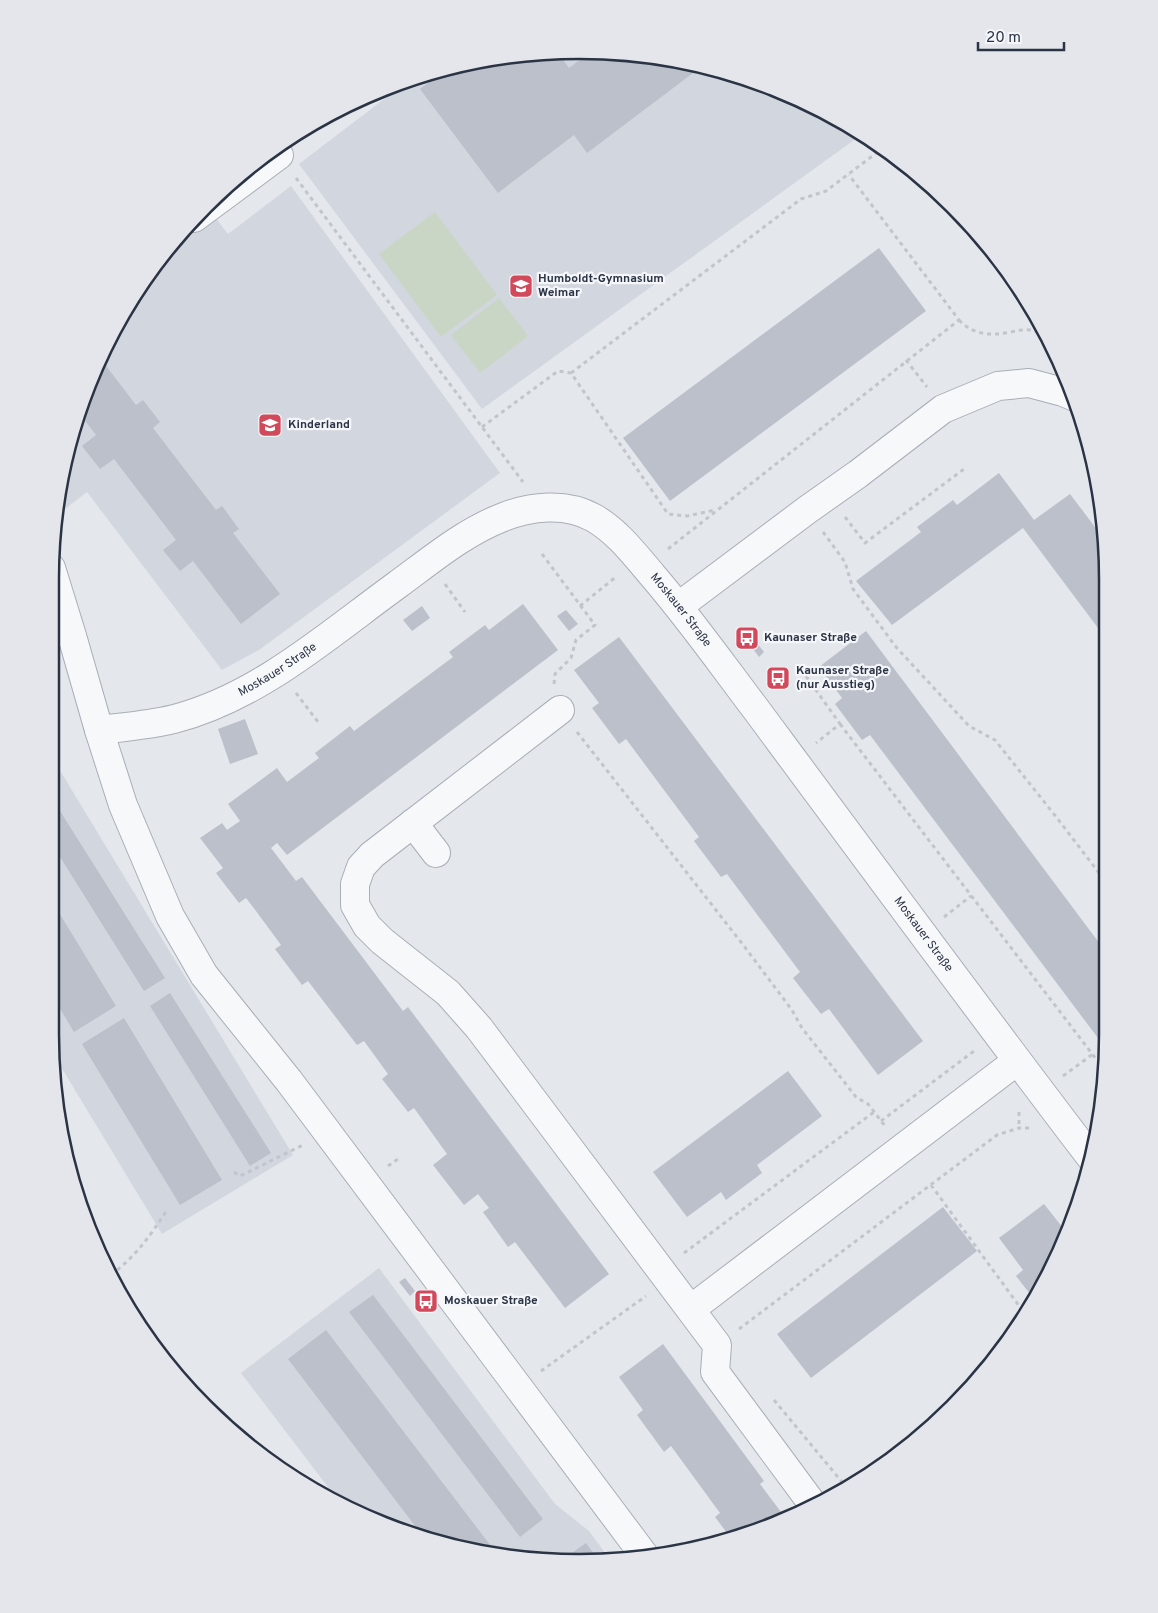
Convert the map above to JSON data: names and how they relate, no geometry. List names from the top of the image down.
{
  "streets": {
    "street": ["Moskauer Straße"]
  },
  "places": {
    "school or university": ["Humboldt-Gymnasium Weimar", "Kinderland"],
    "bus stop": ["Kaunaser Straße", "Kaunaser Straße (nur Ausstieg)", "Moskauer Straße"]
  },
  "scale_bar": "20 m"
}
